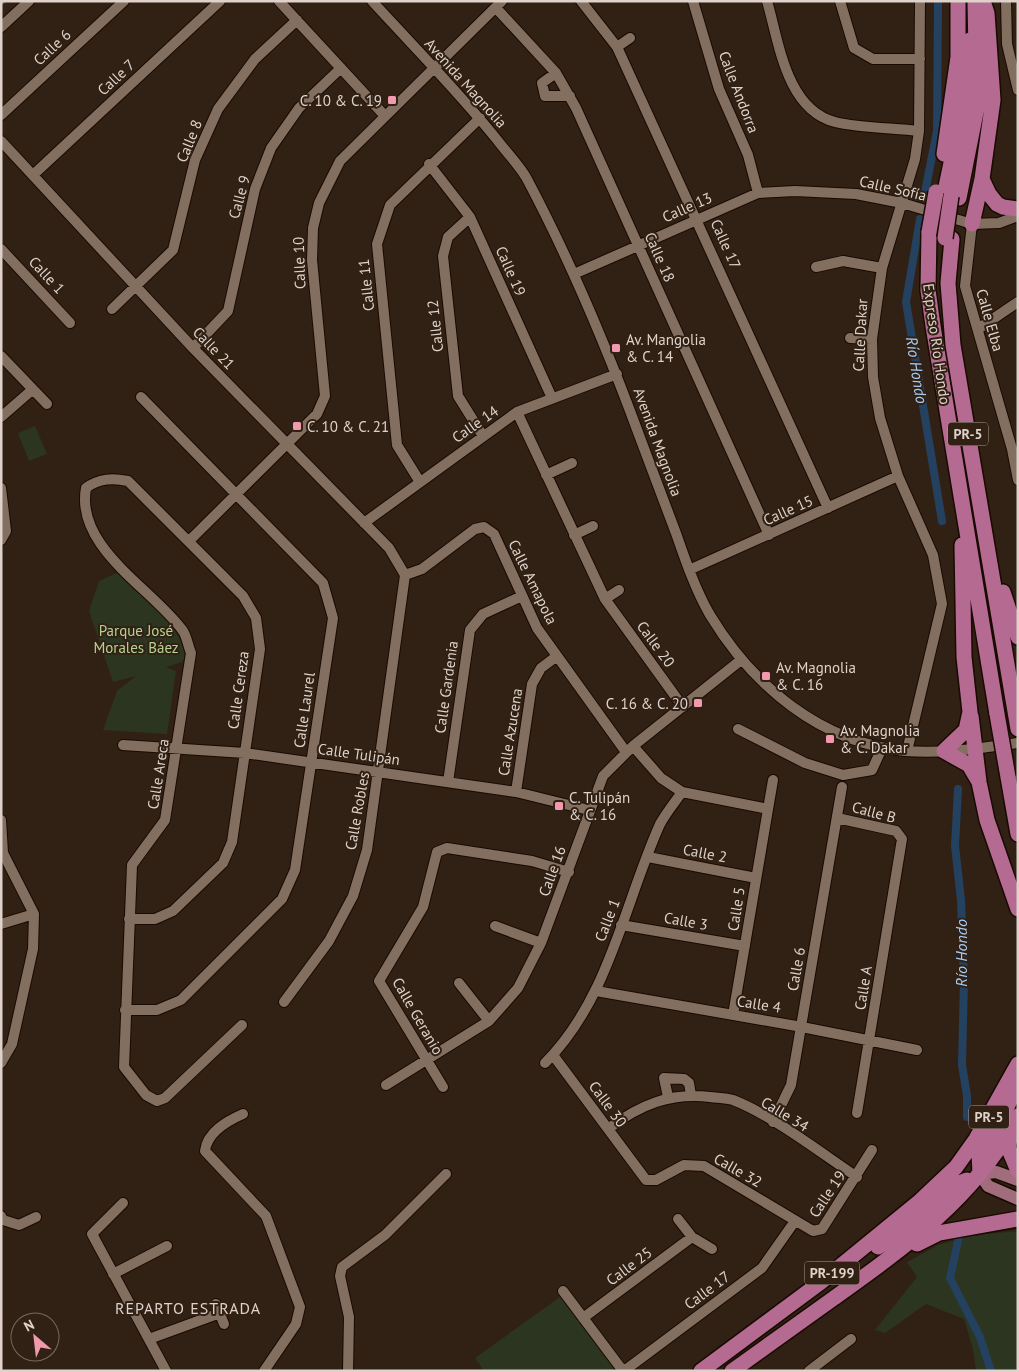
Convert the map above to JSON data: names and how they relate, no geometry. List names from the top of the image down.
{
  "streets": {
    "highway": ["Expreso Río Hondo", "PR-5", "PR-199"],
    "street": [
      "Calle 6",
      "Calle 7",
      "Avenida Magnolia",
      "Calle Andorra",
      "Calle 8",
      "Calle Sofía",
      "Calle 9",
      "Calle 13",
      "Calle 17",
      "Calle 18",
      "Calle 10",
      "Calle 19",
      "Calle 1",
      "Calle 11",
      "Calle Elba",
      "Calle 12",
      "Calle Dakar",
      "Calle 21",
      "Calle 14",
      "Calle 15",
      "Calle Amapola",
      "Calle 20",
      "Calle Gardenia",
      "Calle Cereza",
      "Calle Laurel",
      "Calle Azucena",
      "Calle Tulipán",
      "Calle Areca",
      "Calle Robles",
      "Calle B",
      "Calle 2",
      "Calle 16",
      "Calle 5",
      "Calle 3",
      "Calle A",
      "Calle 4",
      "Calle Geranio",
      "Calle 30",
      "Calle 34",
      "Calle 32",
      "Calle 25"
    ]
  },
  "crossings": [
    ["Calle 6", "Calle B"],
    ["Calle 6", "Calle 4"],
    ["Calle 6", "Calle 34"],
    ["Calle 7", "Calle 21"],
    ["Avenida Magnolia", "Calle 13"],
    ["Avenida Magnolia", "Calle 10"],
    ["Avenida Magnolia", "Calle 11"],
    ["Avenida Magnolia", "Calle Dakar"],
    ["Avenida Magnolia", "Calle 14"],
    ["Avenida Magnolia", "Calle 15"],
    ["Avenida Magnolia", "Calle 16"],
    ["Calle Andorra", "Calle Sofía"],
    ["Calle Andorra", "Calle 13"],
    ["Calle 8", "Calle 21"],
    ["Calle Sofía", "Calle 13"],
    ["Calle Sofía", "Calle Elba"],
    ["Calle Sofía", "Calle Dakar"],
    ["Calle 9", "Calle 21"],
    ["Calle 13", "Calle 17"],
    ["Calle 13", "Calle 18"],
    ["Calle 17", "Calle 19"],
    ["Calle 17", "Calle 15"],
    ["Calle 17", "Calle 32"],
    ["Calle 18", "Calle 10"],
    ["Calle 18", "Calle 15"],
    ["Calle 10", "Calle 21"],
    ["Calle 10", "Calle Cereza"],
    ["Calle 10", "Calle Laurel"],
    ["Calle 19", "Calle 11"],
    ["Calle 19", "Calle 12"],
    ["Calle 19", "Calle 14"],
    ["Calle 19", "Calle 34"],
    ["Calle 19", "Calle 32"],
    ["Calle 1", "Calle Amapola"],
    ["Calle 1", "Calle 2"],
    ["Calle 1", "Calle 3"],
    ["Calle 1", "Calle 4"],
    ["Calle 1", "Calle 30"],
    ["Calle 11", "Calle 14"],
    ["Calle 12", "Calle 14"],
    ["Calle Dakar", "Calle 15"],
    ["Calle 21", "Calle 14"],
    ["Calle 21", "Calle Amapola"],
    ["Calle 21", "Calle Robles"],
    ["Calle 14", "Calle 20"],
    ["PR-5", "PR-199"],
    ["Calle Amapola", "Calle Gardenia"],
    ["Calle Amapola", "Calle Azucena"],
    ["Calle Amapola", "Calle Robles"],
    ["Calle Amapola", "Calle 16"],
    ["Calle 20", "Calle 16"],
    ["Calle Gardenia", "Calle Tulipán"],
    ["Calle Cereza", "Calle Tulipán"],
    ["Calle Cereza", "Calle Areca"],
    ["Calle Laurel", "Calle Tulipán"],
    ["Calle Laurel", "Calle Areca"],
    ["Calle Azucena", "Calle Tulipán"],
    ["Calle Tulipán", "Calle Areca"],
    ["Calle Tulipán", "Calle Robles"],
    ["Calle Tulipán", "Calle 16"],
    ["Calle B", "Calle A"],
    ["Calle 2", "Calle 5"],
    ["Calle 16", "Calle Geranio"],
    ["Calle 5", "Calle 3"],
    ["Calle 5", "Calle 4"],
    ["Calle A", "Calle 4"],
    ["Calle 30", "Calle 34"],
    ["Calle 30", "Calle 32"]
  ],
  "districts": ["REPARTO ESTRADA"],
  "water": ["Río Hondo"],
  "parks": ["Parque José Morales Báez"],
  "places": {
    "transit": [
      "C. 10 & C. 19",
      "Av. Mangolia & C. 14",
      "C. 10 & C. 21",
      "Av. Magnolia & C. 16",
      "C. 16 & C. 20",
      "Av. Magnolia & C. Dakar",
      "C. Tulipán & C. 16"
    ]
  },
  "north": "top left"
}
